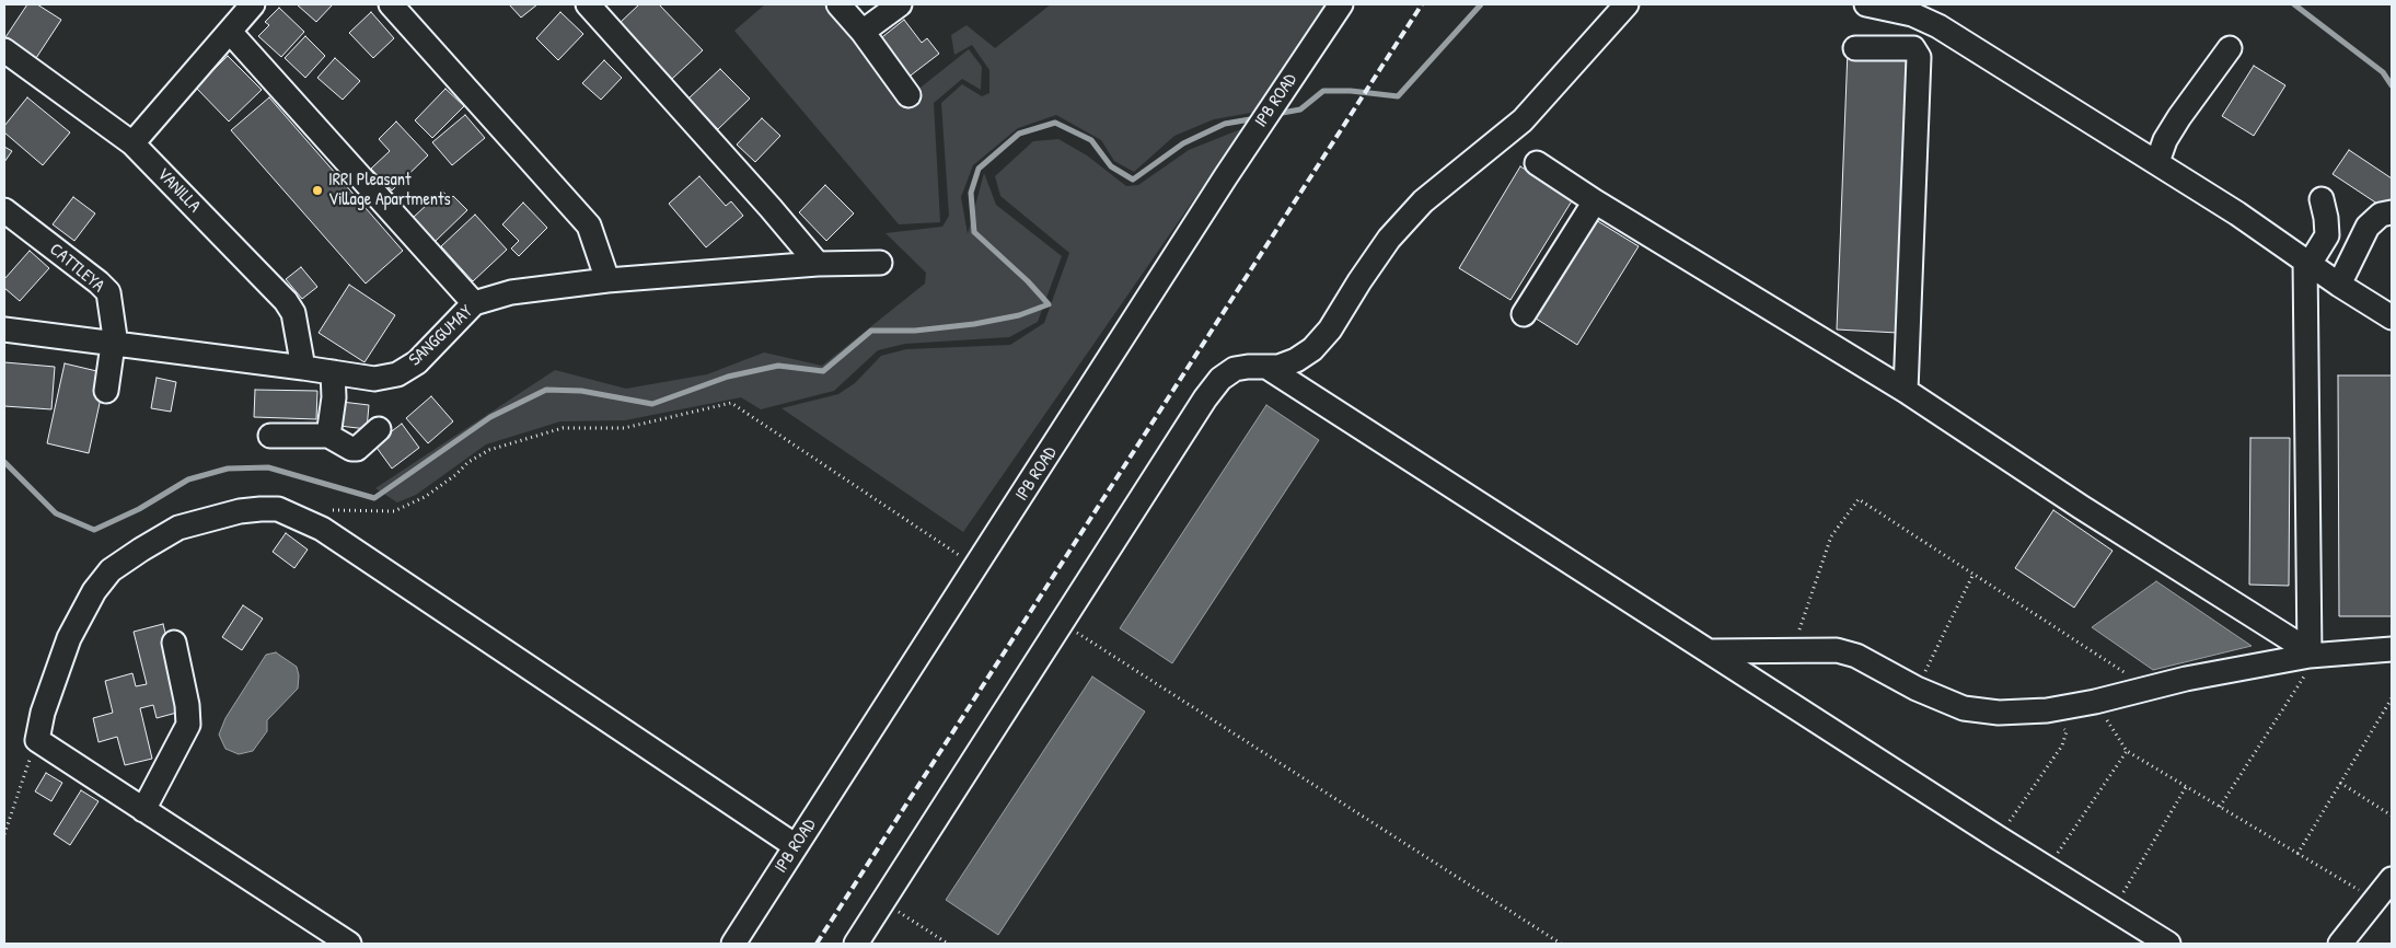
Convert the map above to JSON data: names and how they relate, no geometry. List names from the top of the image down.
{
  "streets": {
    "street": [
      "IPB ROAD",
      "VANILLA",
      "CATTLEYA",
      "SANGGUMAY"
    ]
  },
  "crossings": [
    ["VANILLA", "SANGGUMAY"],
    ["CATTLEYA", "SANGGUMAY"]
  ],
  "places": ["IRRI Pleasant Village Apartments"]
}
